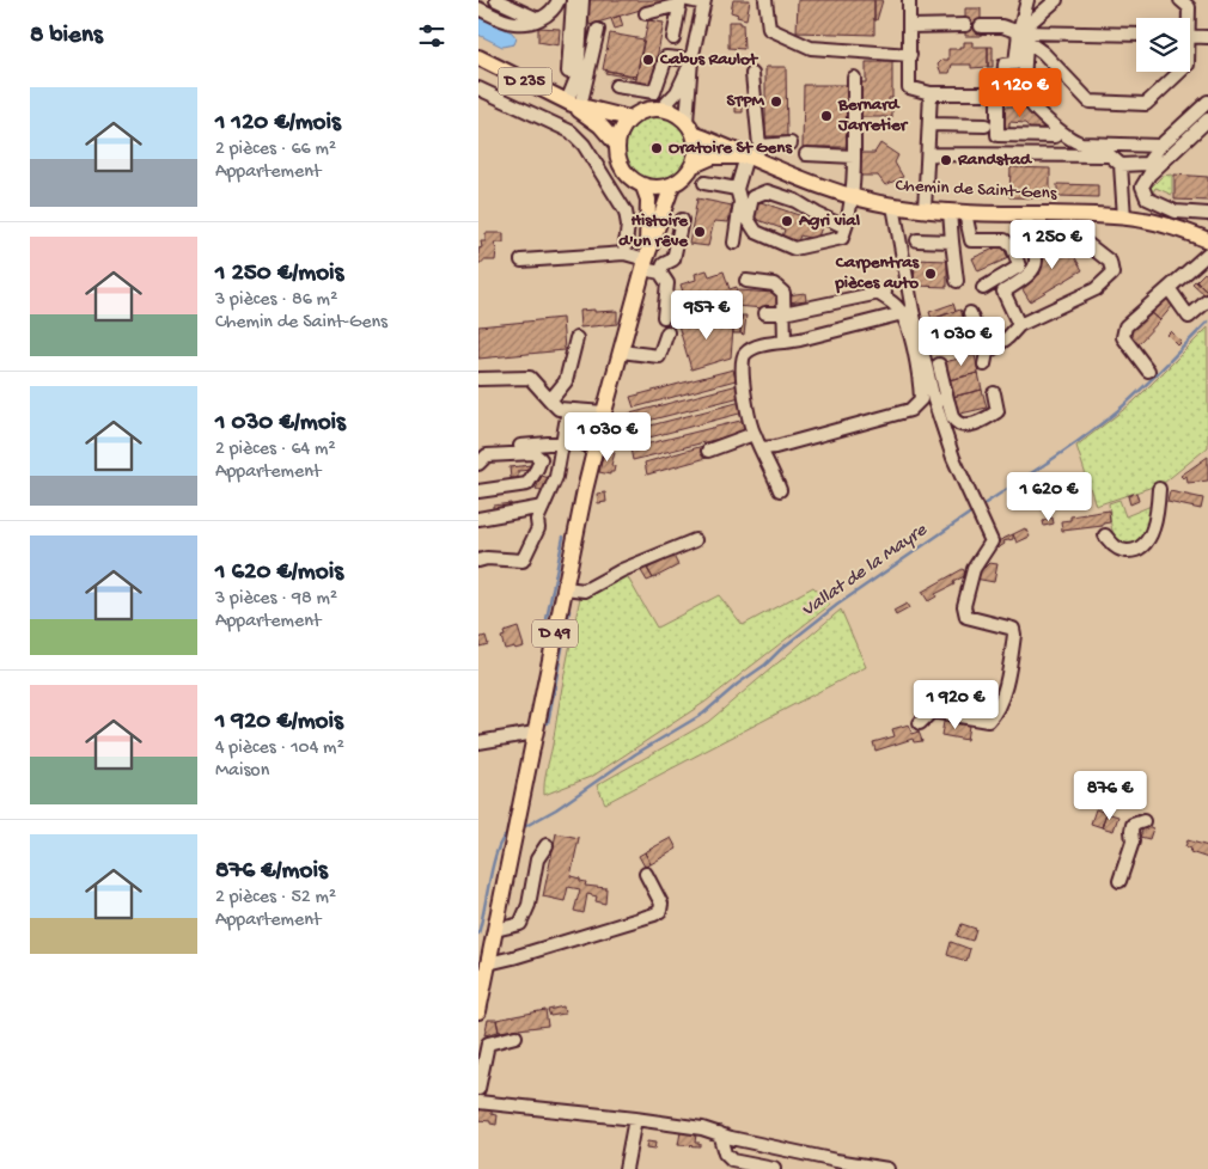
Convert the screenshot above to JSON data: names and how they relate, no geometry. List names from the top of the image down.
{
  "streets": {
    "main road": ["D 235", "Chemin de Saint-Gens", "D 49"]
  },
  "crossings": [
    ["D 235", "Chemin de Saint-Gens"],
    ["D 235", "D 49"],
    ["Chemin de Saint-Gens", "D 49"]
  ],
  "water": ["Vallat de la Mayre"],
  "places": [
    "Cabus Raulot",
    "STPM",
    "Bernard Jarretier",
    "Oratoire St Gens",
    "Randstad",
    "Agri vial",
    "Histoire d'un rêve",
    "Carpentras pièces auto"
  ],
  "page": {
    "heading": "8 biens",
    "price": [
      "1 120 €",
      "1 250 €",
      "957 €",
      "1 030 €",
      "1 030 €",
      "1 620 €",
      "1 920 €",
      "876 €"
    ],
    "list": [
      {
        "name": "1 120 €/mois",
        "note": "2 pièces · 66 m² · Appartement"
      },
      {
        "name": "1 250 €/mois",
        "note": "3 pièces · 86 m² · Chemin de Saint-Gens"
      },
      {
        "name": "1 030 €/mois",
        "note": "2 pièces · 64 m² · Appartement"
      },
      {
        "name": "1 620 €/mois",
        "note": "3 pièces · 98 m² · Appartement"
      },
      {
        "name": "1 920 €/mois",
        "note": "4 pièces · 104 m² · Maison"
      },
      {
        "name": "876 €/mois",
        "note": "2 pièces · 52 m² · Appartement"
      }
    ]
  }
}
